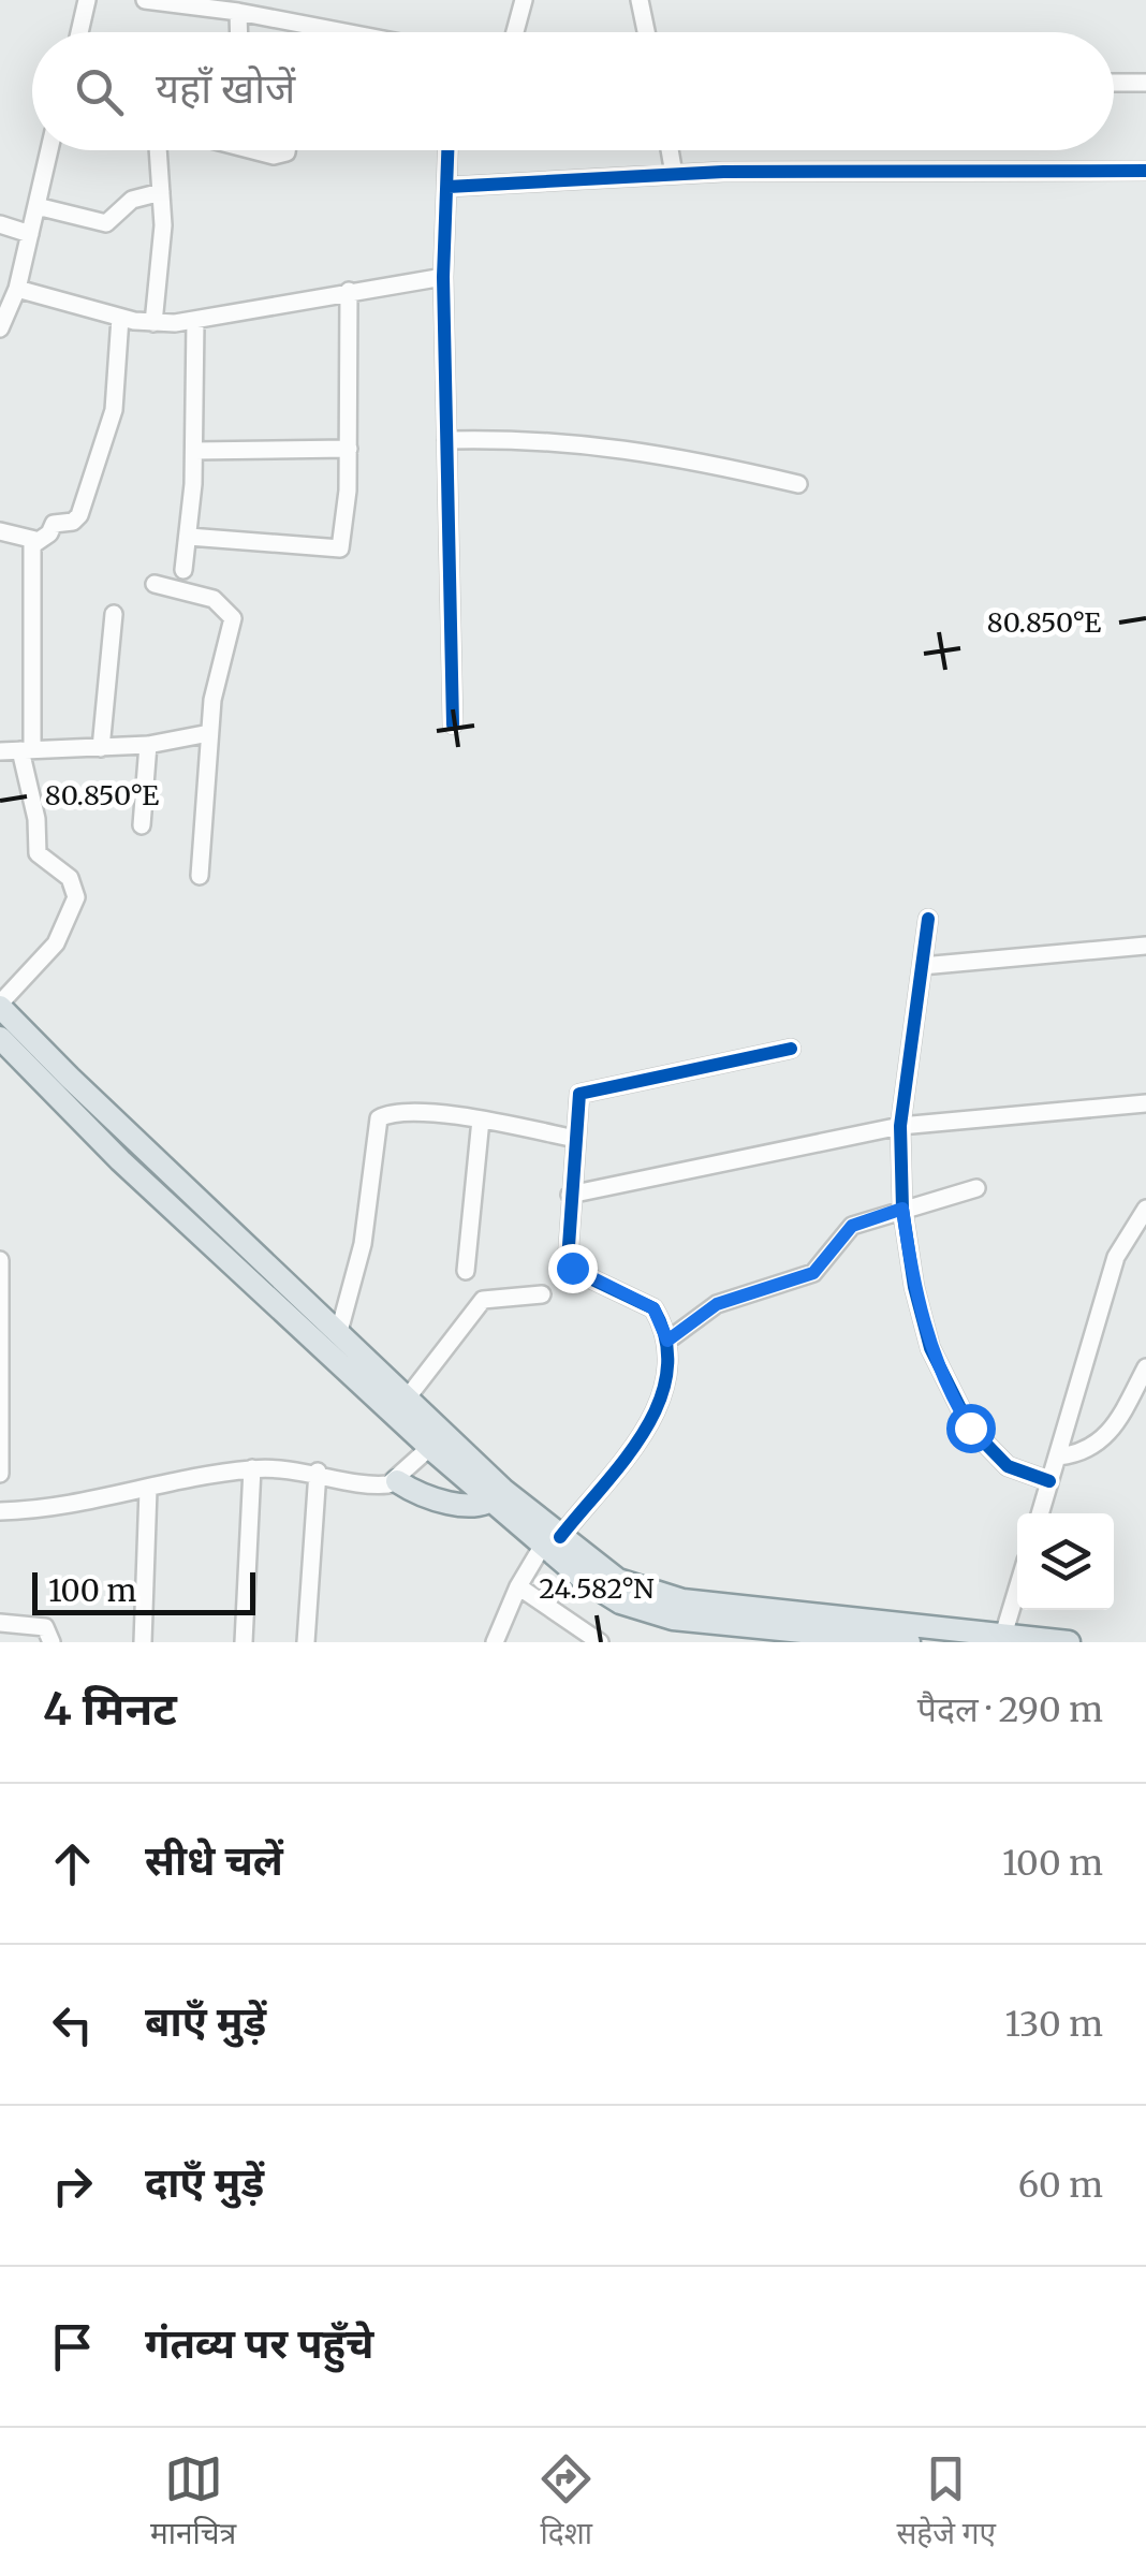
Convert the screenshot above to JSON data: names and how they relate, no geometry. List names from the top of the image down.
{
  "scale_bar": "100 m",
  "page": {
    "search": "यहाँ खोजें",
    "scale": "100 m",
    "heading": ["4 मिनट", "पैदल · 290 m"],
    "list": [
      ["सीधे चलें", "100 m"],
      ["बाएँ मुड़ें", "130 m"],
      ["दाएँ मुड़ें", "60 m"],
      "गंतव्य पर पहुँचे"
    ],
    "nav": ["मानचित्र", "दिशा", "सहेजे गए"]
  },
  "coordinates": ["80.850°E", "24.582°N"]
}
